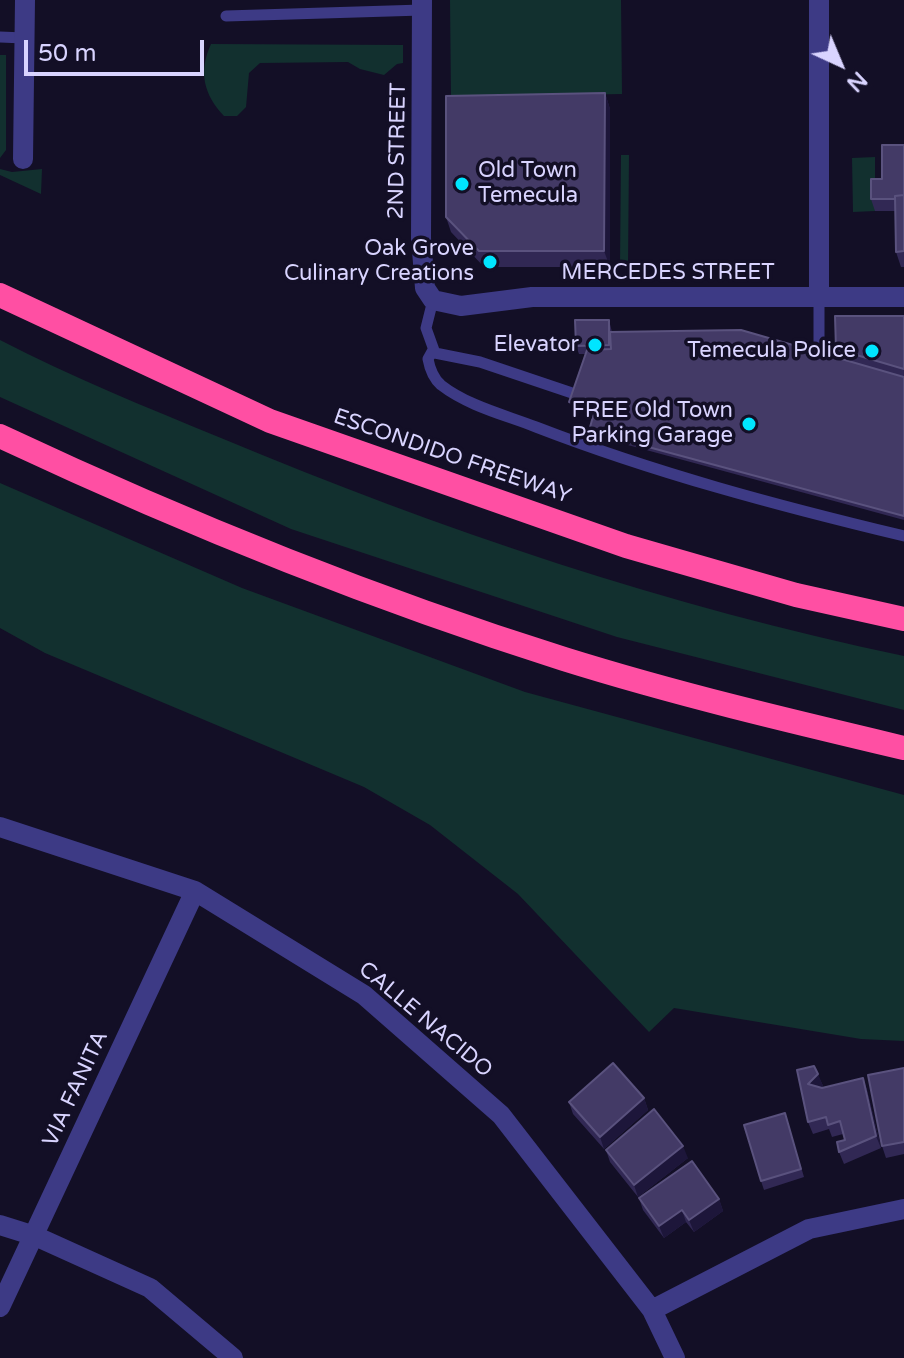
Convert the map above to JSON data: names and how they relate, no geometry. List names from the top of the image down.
{
  "streets": {
    "highway": ["ESCONDIDO FREEWAY"],
    "street": [
      "2ND STREET",
      "MERCEDES STREET",
      "CALLE NACIDO",
      "VIA FANITA"
    ]
  },
  "crossings": [
    ["2ND STREET", "MERCEDES STREET"],
    ["CALLE NACIDO", "VIA FANITA"]
  ],
  "places": [
    "Old Town Temecula",
    "Oak Grove Culinary Creations",
    "Elevator",
    "Temecula Police",
    "FREE Old Town Parking Garage"
  ],
  "scale_bar": "50 m",
  "north": "bottom right"
}
